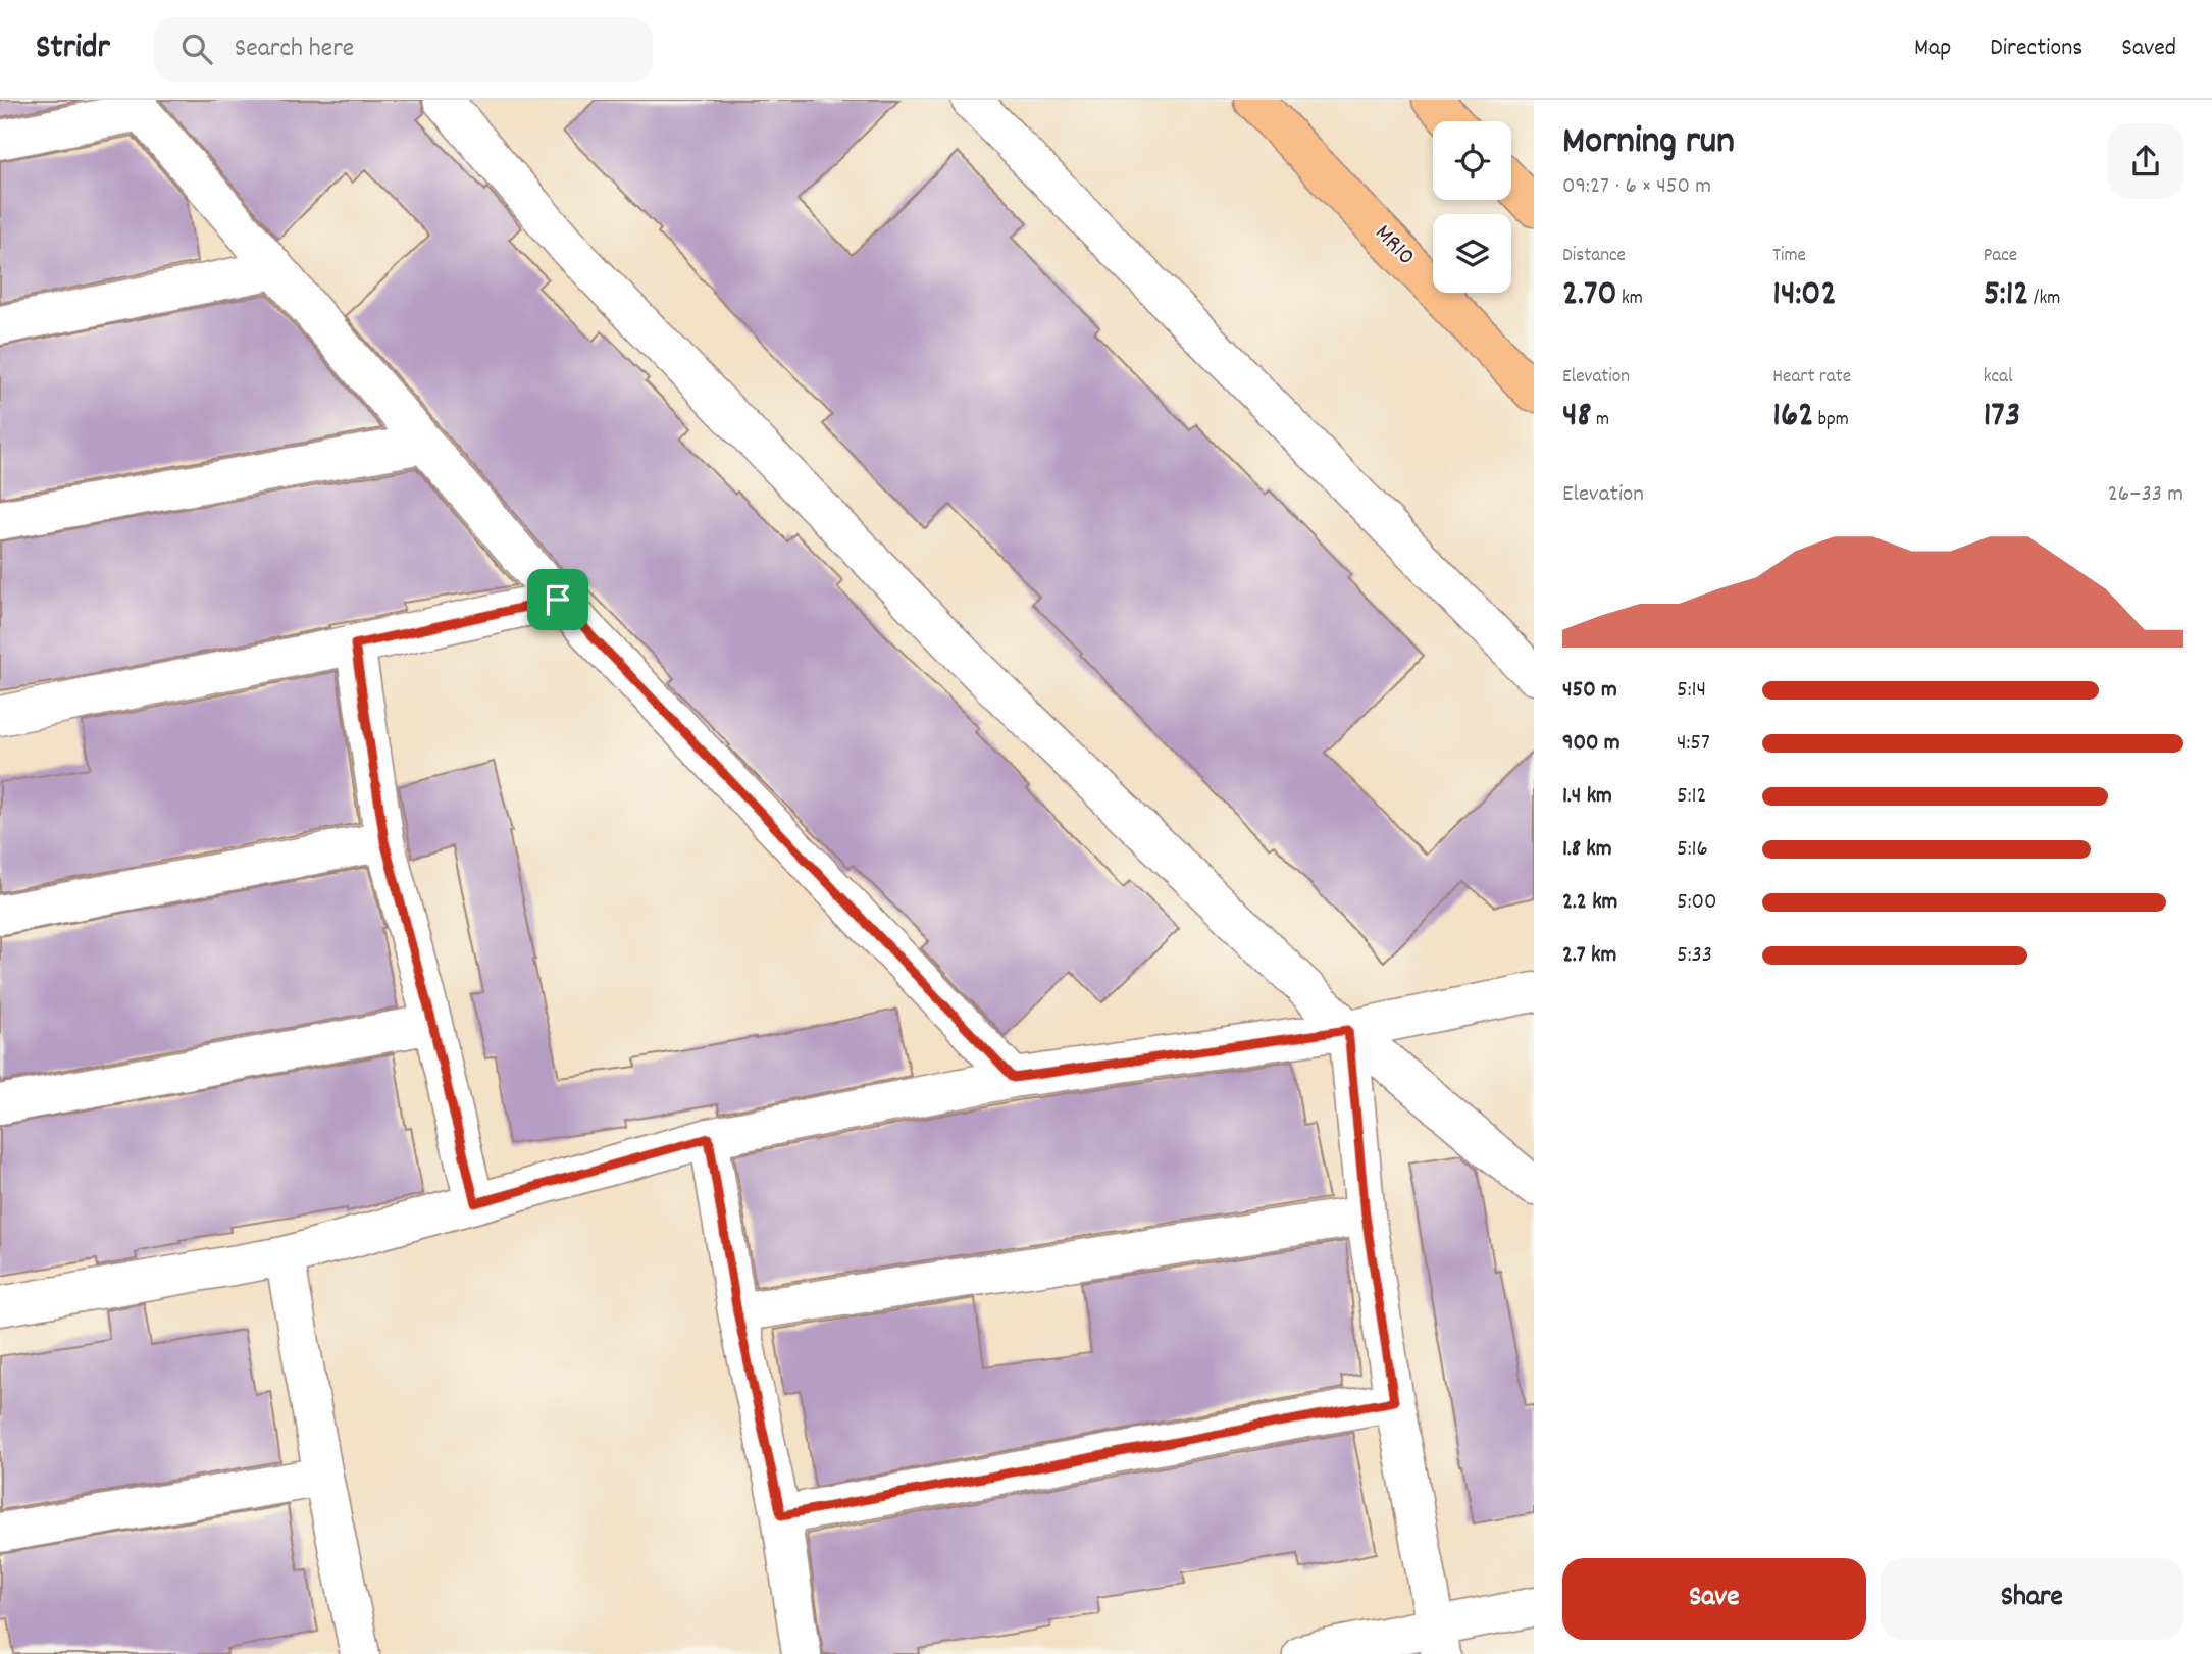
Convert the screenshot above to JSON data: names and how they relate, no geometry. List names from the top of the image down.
{
  "streets": {
    "main road": ["MR10"]
  },
  "page": {
    "header": "Stridr",
    "search": "Search here",
    "nav": ["Map", "Directions", "Saved"],
    "heading": ["Morning run", "09:27 · 6 × 450 m"],
    "stats": [
      ["Distance", "2.70 km"],
      ["Time", "14:02"],
      ["Pace", "5:12 /km"],
      ["Elevation", "48 m"],
      ["Heart rate", "162 bpm"],
      ["kcal", "173"]
    ],
    "chart": ["Elevation", "26–33 m"],
    "list": [
      {
        "name": "450 m",
        "note": "5:14"
      },
      {
        "name": "900 m",
        "note": "4:57"
      },
      {
        "name": "1.4 km",
        "note": "5:12"
      },
      {
        "name": "1.8 km",
        "note": "5:16"
      },
      {
        "name": "2.2 km",
        "note": "5:00"
      },
      {
        "name": "2.7 km",
        "note": "5:33"
      }
    ],
    "buttons": ["Save", "Share"]
  }
}
